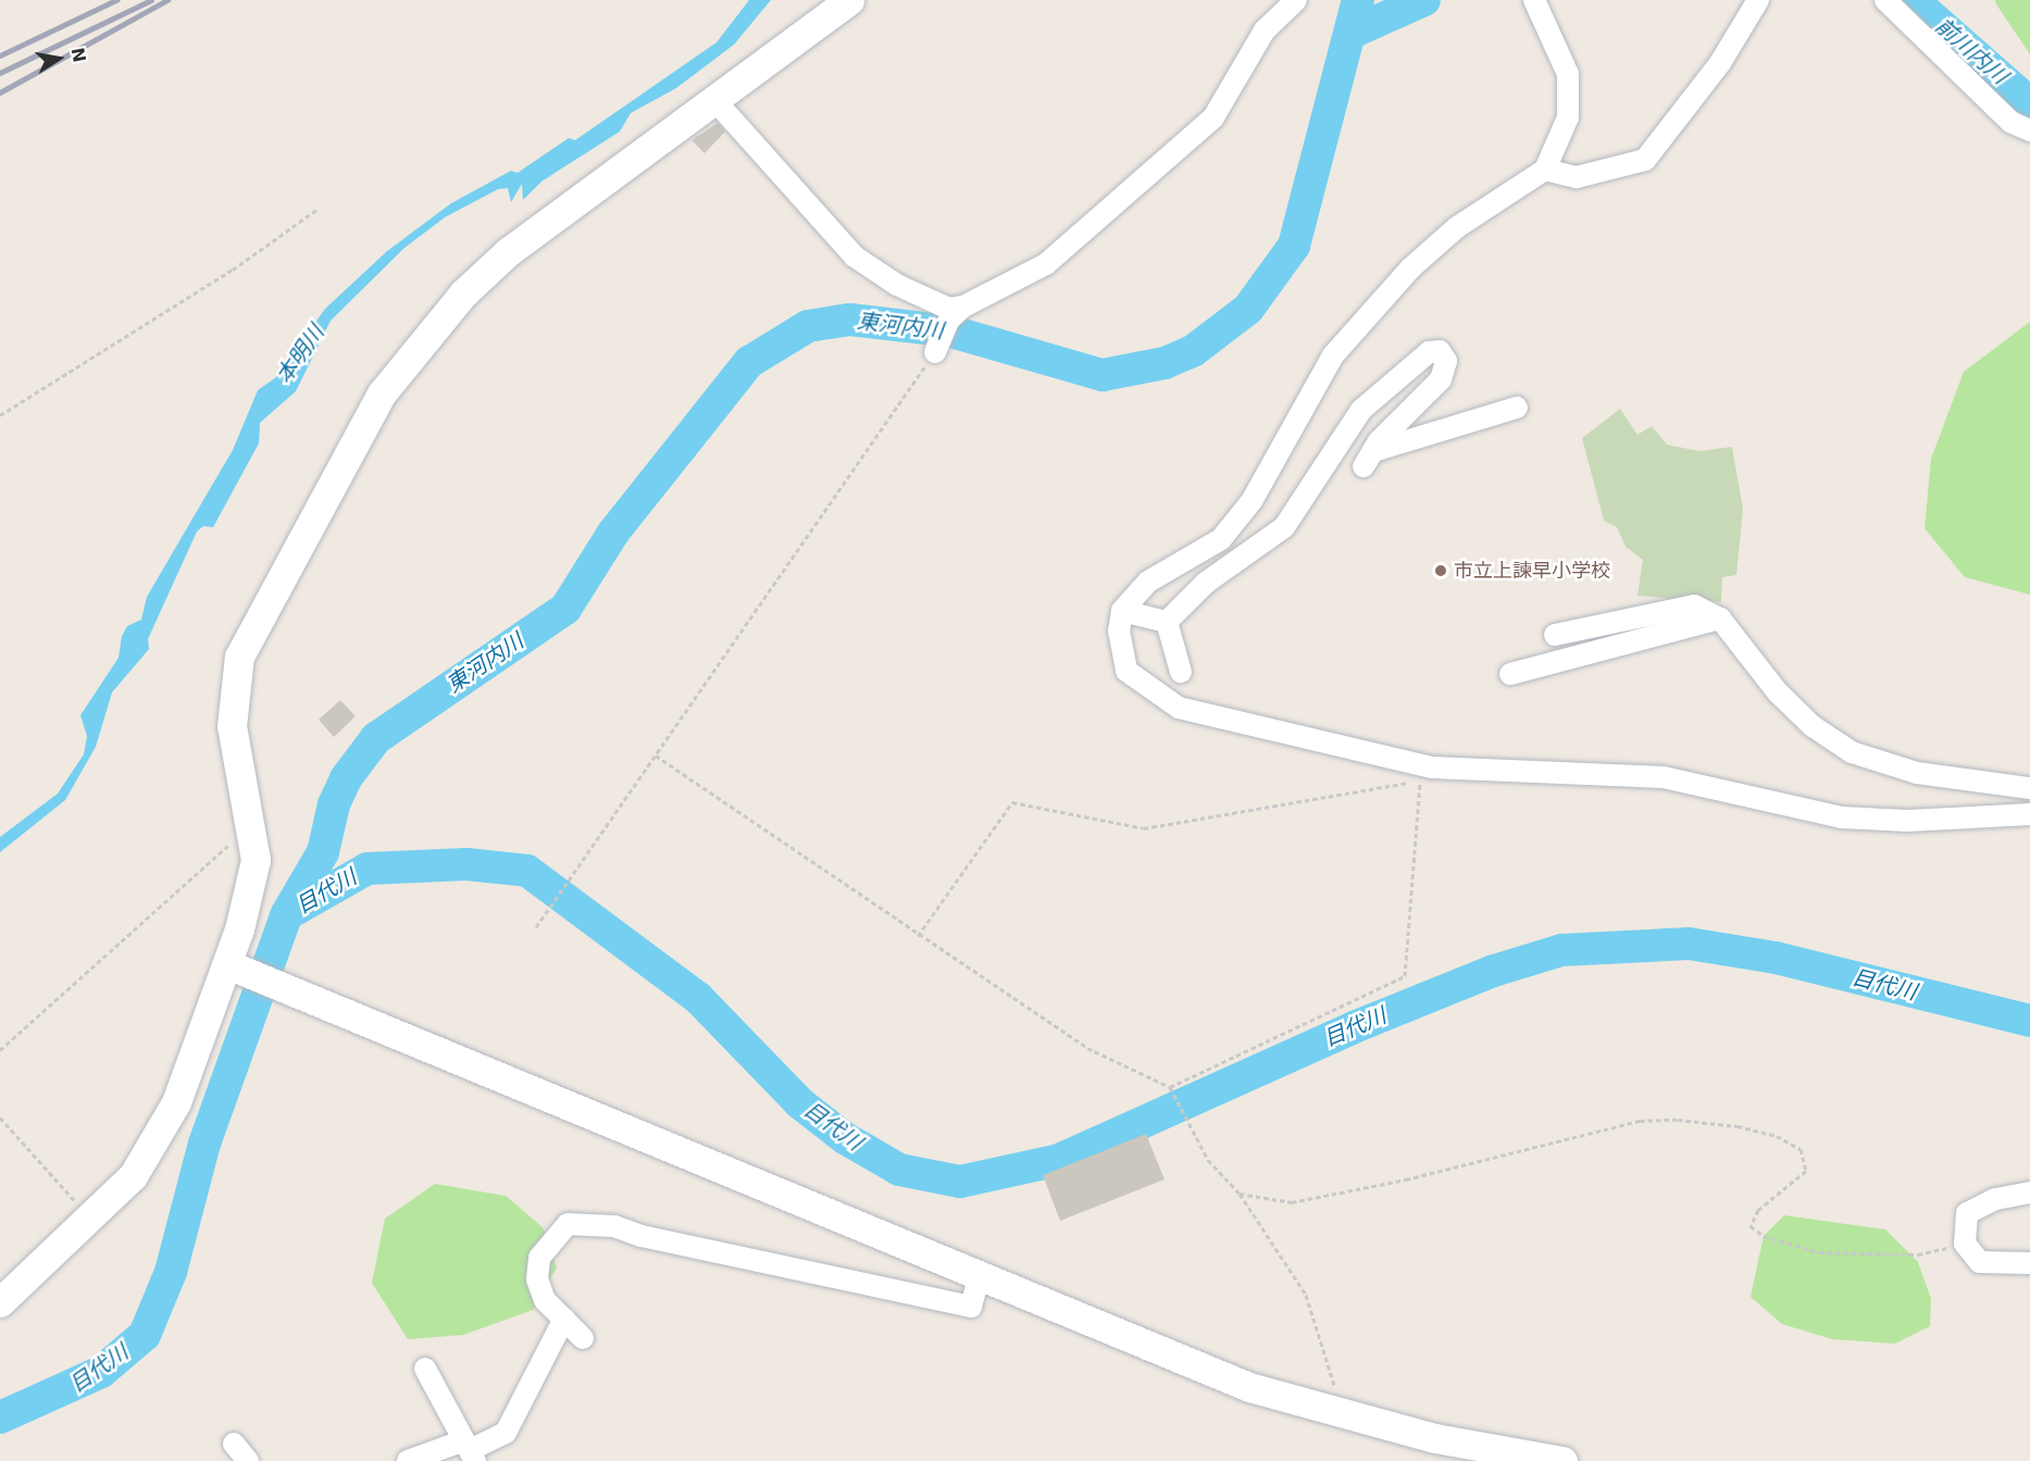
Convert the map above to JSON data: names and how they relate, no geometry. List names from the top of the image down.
{
  "water": [
    "前川内川",
    "東河内川",
    "本明川",
    "目代川"
  ],
  "places": ["市立上諫早小学校"],
  "north": "right"
}
